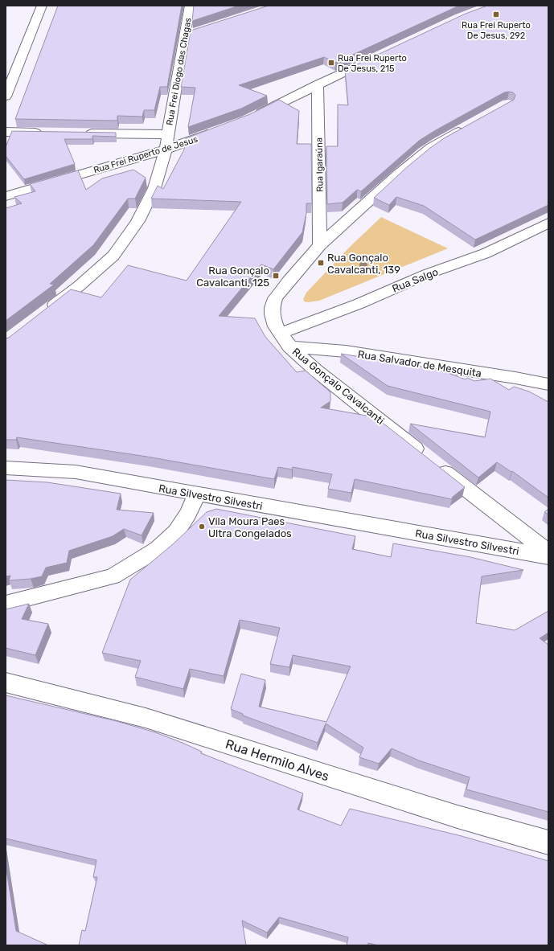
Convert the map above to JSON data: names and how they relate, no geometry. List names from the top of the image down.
{
  "streets": {
    "street": [
      "Rua Frei Diogo das Chagas",
      "Rua Frei Ruperto de Jesus",
      "Rua Igaraúna",
      "Rua Salgo",
      "Rua Salvador de Mesquita",
      "Rua Gonçalo Cavalcanti",
      "Rua Silvestro Silvestri",
      "Rua Hermilo Alves"
    ]
  },
  "crossings": [
    ["Rua Frei Diogo das Chagas", "Rua Frei Ruperto de Jesus"],
    ["Rua Igaraúna", "Rua Gonçalo Cavalcanti"],
    ["Rua Salgo", "Rua Salvador de Mesquita"],
    ["Rua Salgo", "Rua Gonçalo Cavalcanti"],
    ["Rua Salvador de Mesquita", "Rua Gonçalo Cavalcanti"]
  ],
  "places": {
    "transit": [
      "Rua Frei Ruperto De Jesus, 292",
      "Rua Frei Ruperto De Jesus, 215",
      "Rua Gonçalo Cavalcanti, 139",
      "Rua Gonçalo Cavalcanti, 125"
    ],
    "other": ["Vila Moura Paes Ultra Congelados"]
  }
}
